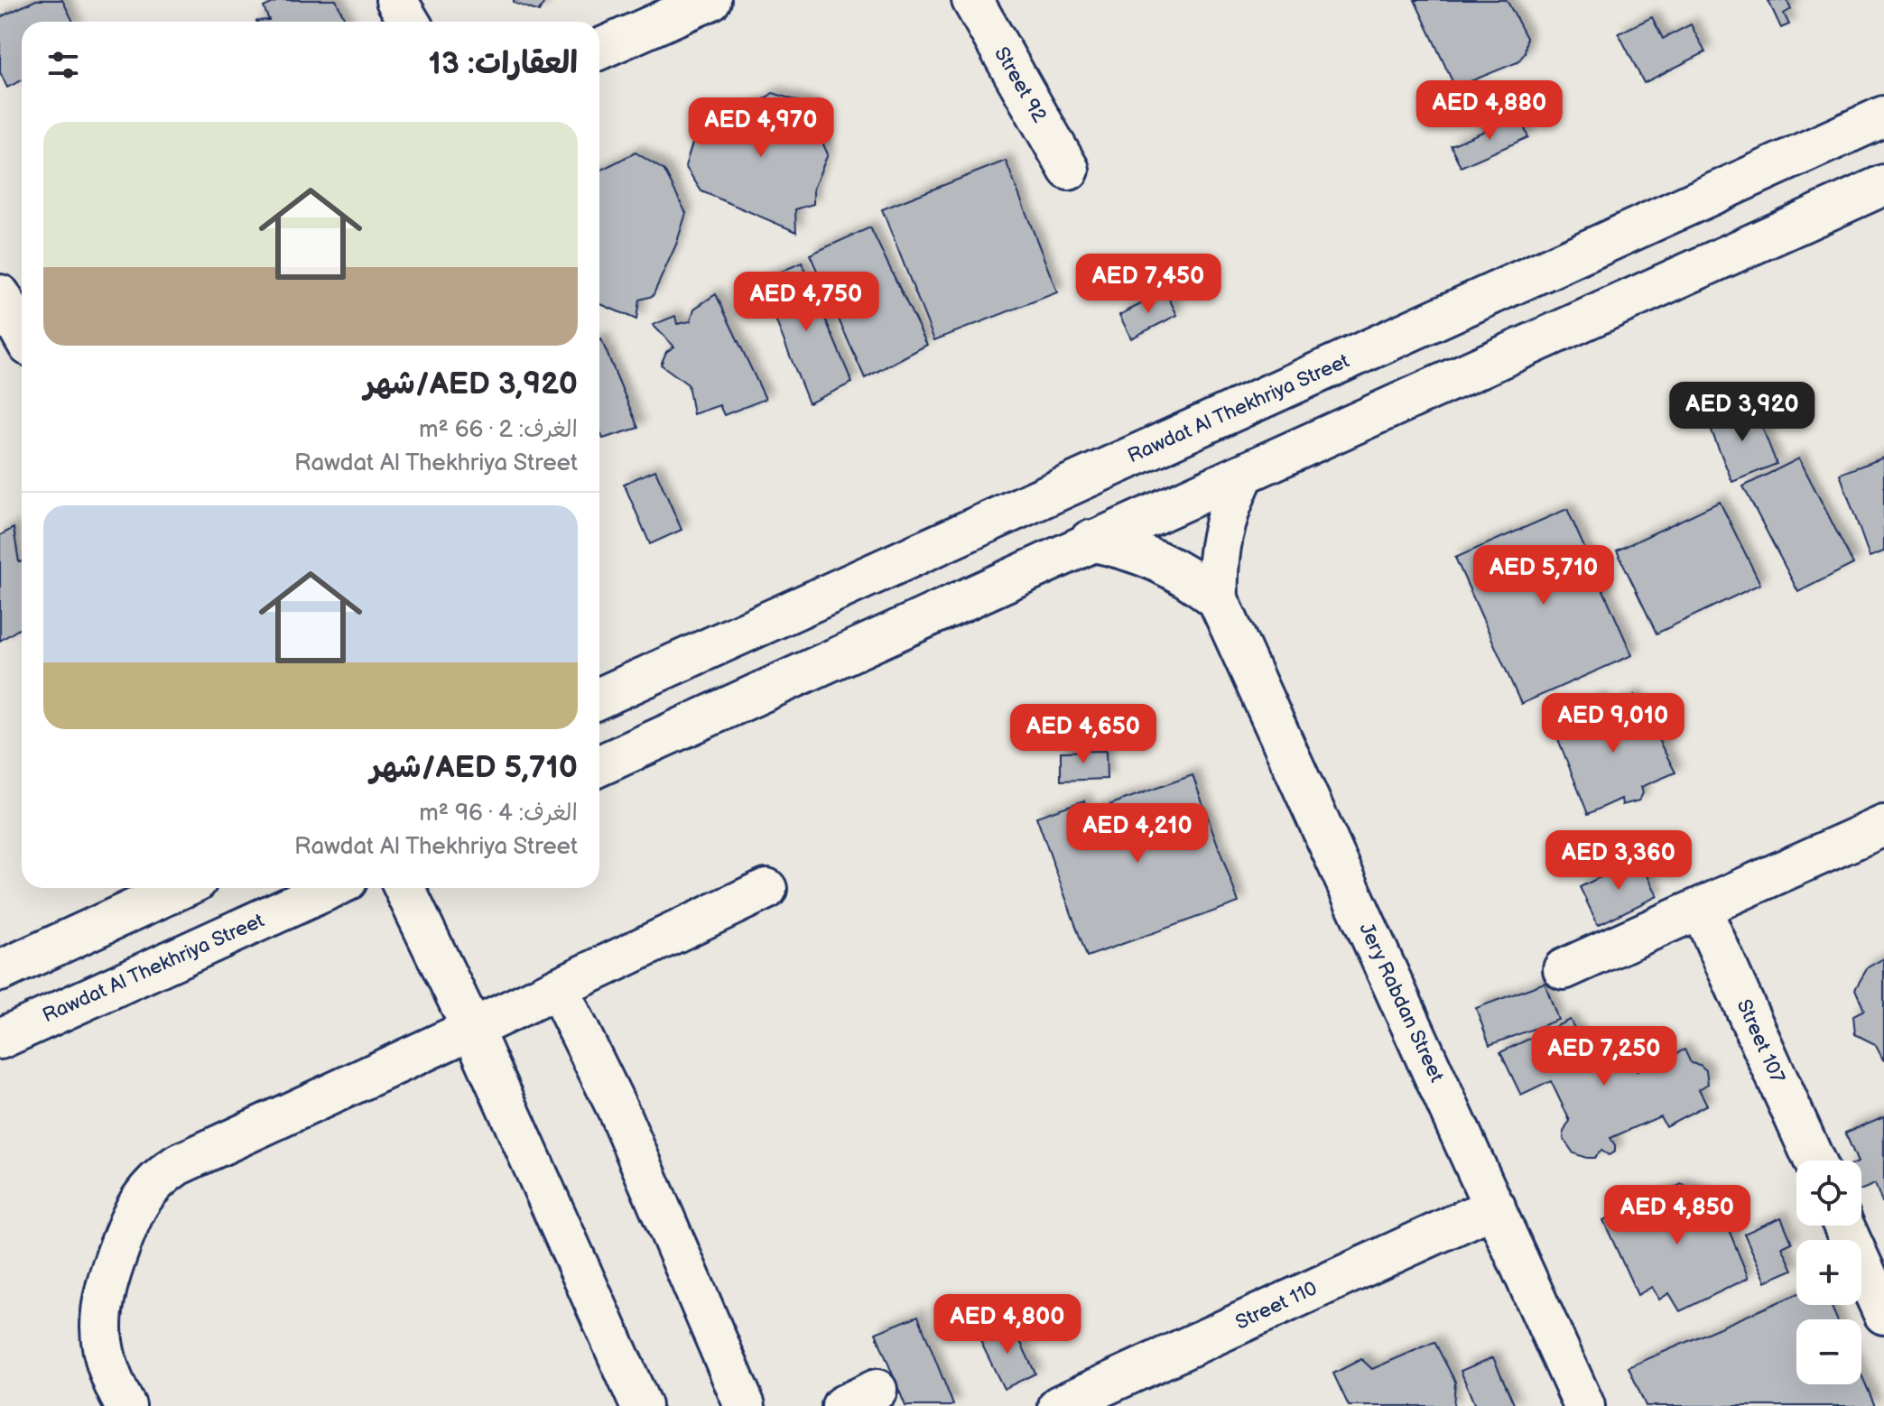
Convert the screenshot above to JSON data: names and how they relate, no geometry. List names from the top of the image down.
{
  "streets": {
    "street": [
      "Street 92",
      "Rawdat Al Thekhriya Street",
      "Jery Rabdan Street",
      "Street 107",
      "Street 110"
    ]
  },
  "crossings": [
    ["Jery Rabdan Street", "Street 110"]
  ],
  "page": {
    "heading": "العقارات: 13",
    "price": [
      "AED 4,880",
      "AED 4,970",
      "AED 7,450",
      "AED 4,750",
      "AED 3,920",
      "AED 5,710",
      "AED 9,010",
      "AED 4,650",
      "AED 4,210",
      "AED 3,360",
      "AED 7,250",
      "AED 4,850",
      "AED 4,800"
    ],
    "list": [
      {
        "name": "AED 3,920/شهر",
        "note": "الغرف: 2 · 66 m² · Rawdat Al Thekhriya Street"
      },
      {
        "name": "AED 5,710/شهر",
        "note": "الغرف: 4 · 96 m² · Rawdat Al Thekhriya Street"
      }
    ],
    "map_buttons": ["+", "−"]
  }
}
